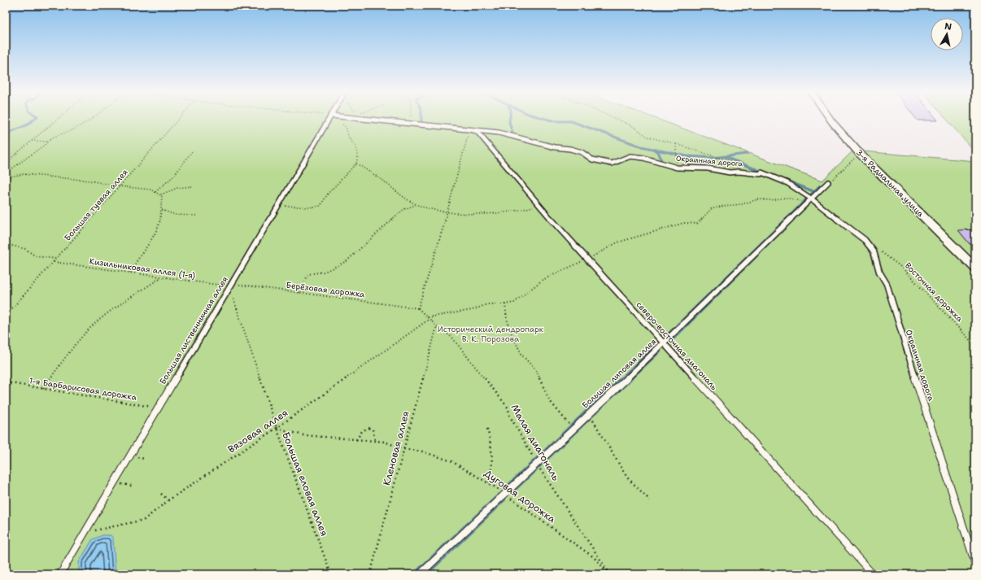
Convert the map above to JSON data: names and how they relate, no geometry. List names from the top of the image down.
{
  "streets": {
    "street": ["3-я Радиальная улица"],
    "lane": [
      "Окраинная дорога",
      "Большая лиственничная аллея",
      "северо-восточная диагональ",
      "Большая липовая аллея"
    ],
    "path": [
      "Большая туевая аллея",
      "Кизильниковая аллея (1-я)",
      "Берёзовая дорожка",
      "Восточная дорожка",
      "1-я Барбарисовая дорожка",
      "Вязовая аллея",
      "Малая диагональ",
      "Кленовая аллея",
      "Большая еловая аллея",
      "Дуговая дорожка"
    ]
  },
  "crossings": [
    ["Окраинная дорога", "северо-восточная диагональ"],
    ["Окраинная дорога", "Большая липовая аллея"],
    ["Большая туевая аллея", "Кизильниковая аллея (1-я)"],
    ["Кизильниковая аллея (1-я)", "Берёзовая дорожка"],
    ["Кизильниковая аллея (1-я)", "Большая лиственничная аллея"],
    ["Кизильниковая аллея (1-я)", "Большая еловая аллея"],
    ["Берёзовая дорожка", "Большая лиственничная аллея"],
    ["Берёзовая дорожка", "Малая диагональ"],
    ["Берёзовая дорожка", "Большая еловая аллея"],
    ["Большая лиственничная аллея", "1-я Барбарисовая дорожка"],
    ["Большая лиственничная аллея", "Вязовая аллея"],
    ["Большая лиственничная аллея", "Большая еловая аллея"],
    ["северо-восточная диагональ", "Большая липовая аллея"],
    ["Большая липовая аллея", "Малая диагональ"],
    ["Большая липовая аллея", "Дуговая дорожка"],
    ["Вязовая аллея", "Малая диагональ"],
    ["Вязовая аллея", "Большая еловая аллея"],
    ["Вязовая аллея", "Дуговая дорожка"],
    ["Малая диагональ", "Кленовая аллея"],
    ["Малая диагональ", "Дуговая дорожка"],
    ["Кленовая аллея", "Дуговая дорожка"],
    ["Большая еловая аллея", "Дуговая дорожка"]
  ],
  "parks": ["Исторический дендропарк В. К. Порозова"],
  "north": "top"
}
